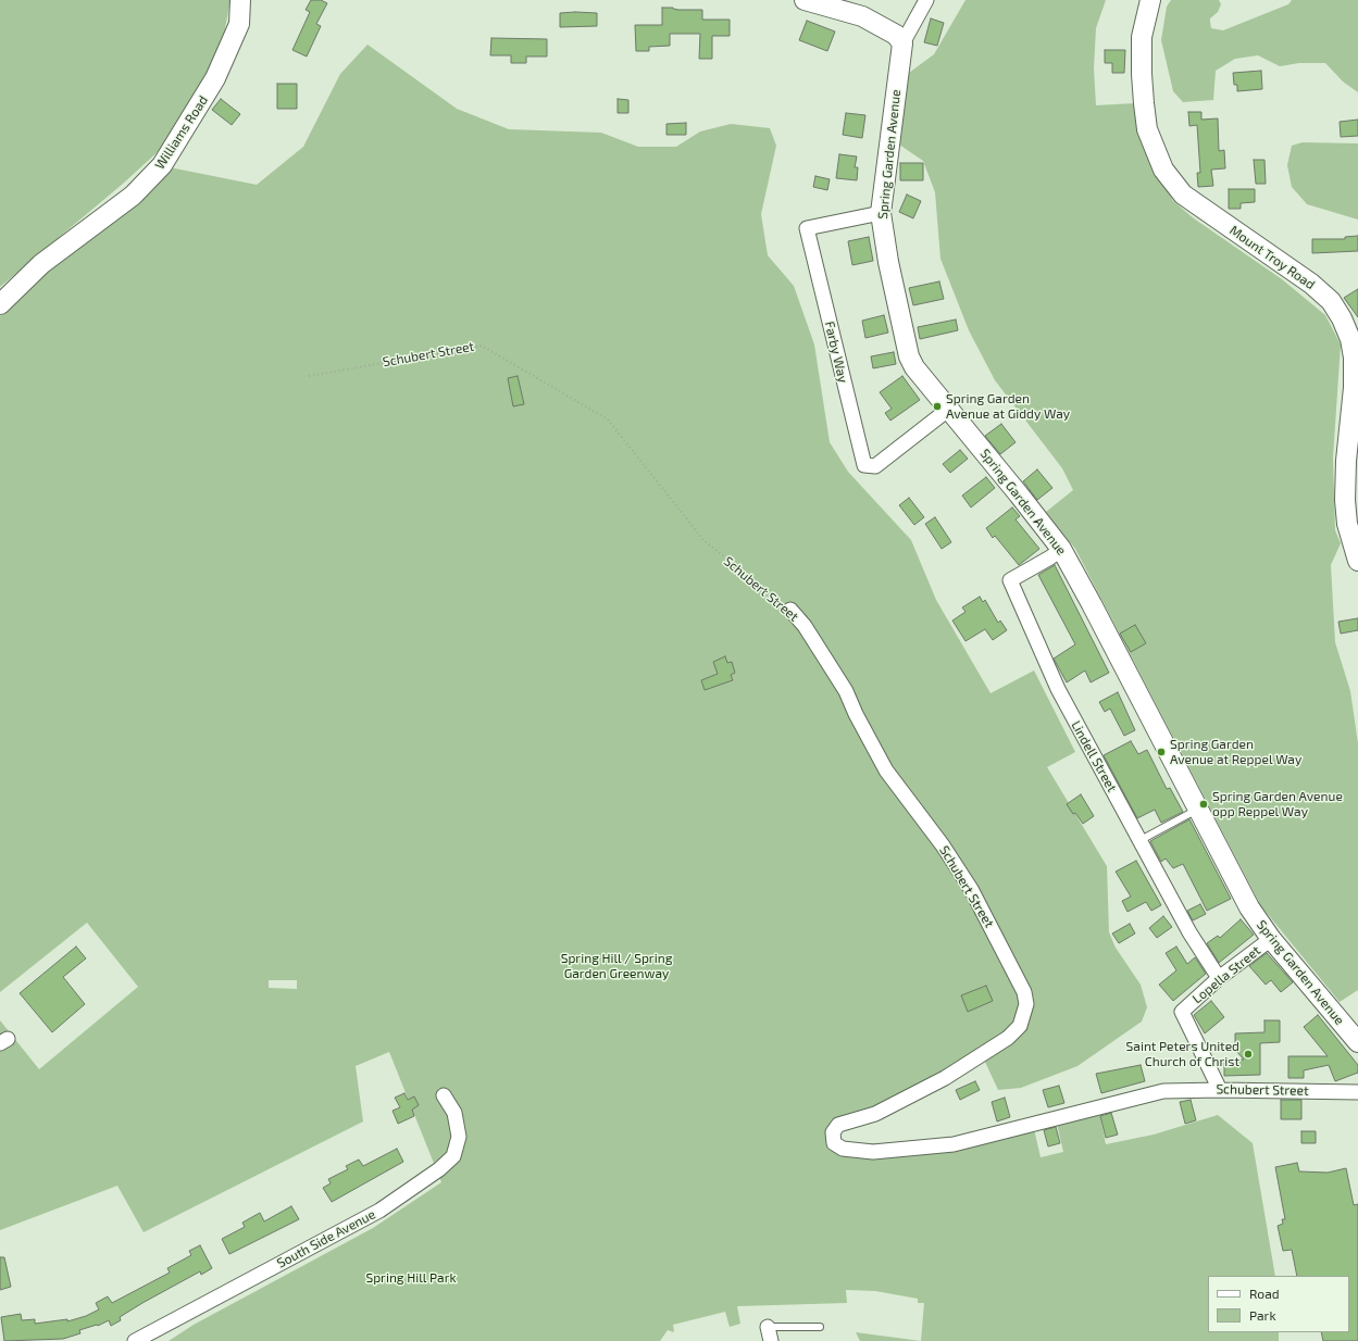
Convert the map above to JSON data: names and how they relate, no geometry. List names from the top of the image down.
{
  "streets": {
    "street": [
      "Williams Road",
      "Spring Garden Avenue",
      "Mount Troy Road",
      "Farby Way",
      "Schubert Street",
      "Lindell Street",
      "Lopella Street",
      "South Side Avenue"
    ]
  },
  "crossings": [
    ["Spring Garden Avenue", "Farby Way"],
    ["Spring Garden Avenue", "Lindell Street"],
    ["Spring Garden Avenue", "Lopella Street"],
    ["Schubert Street", "Lopella Street"],
    ["Lindell Street", "Lopella Street"]
  ],
  "parks": ["Spring Hill / Spring Garden Greenway", "Spring Hill Park"],
  "places": [
    "Spring Garden Avenue at Giddy Way",
    "Spring Garden Avenue at Reppel Way",
    "Spring Garden Avenue opp Reppel Way",
    "Saint Peters United Church of Christ"
  ],
  "legend": ["Road", "Park"]
}
